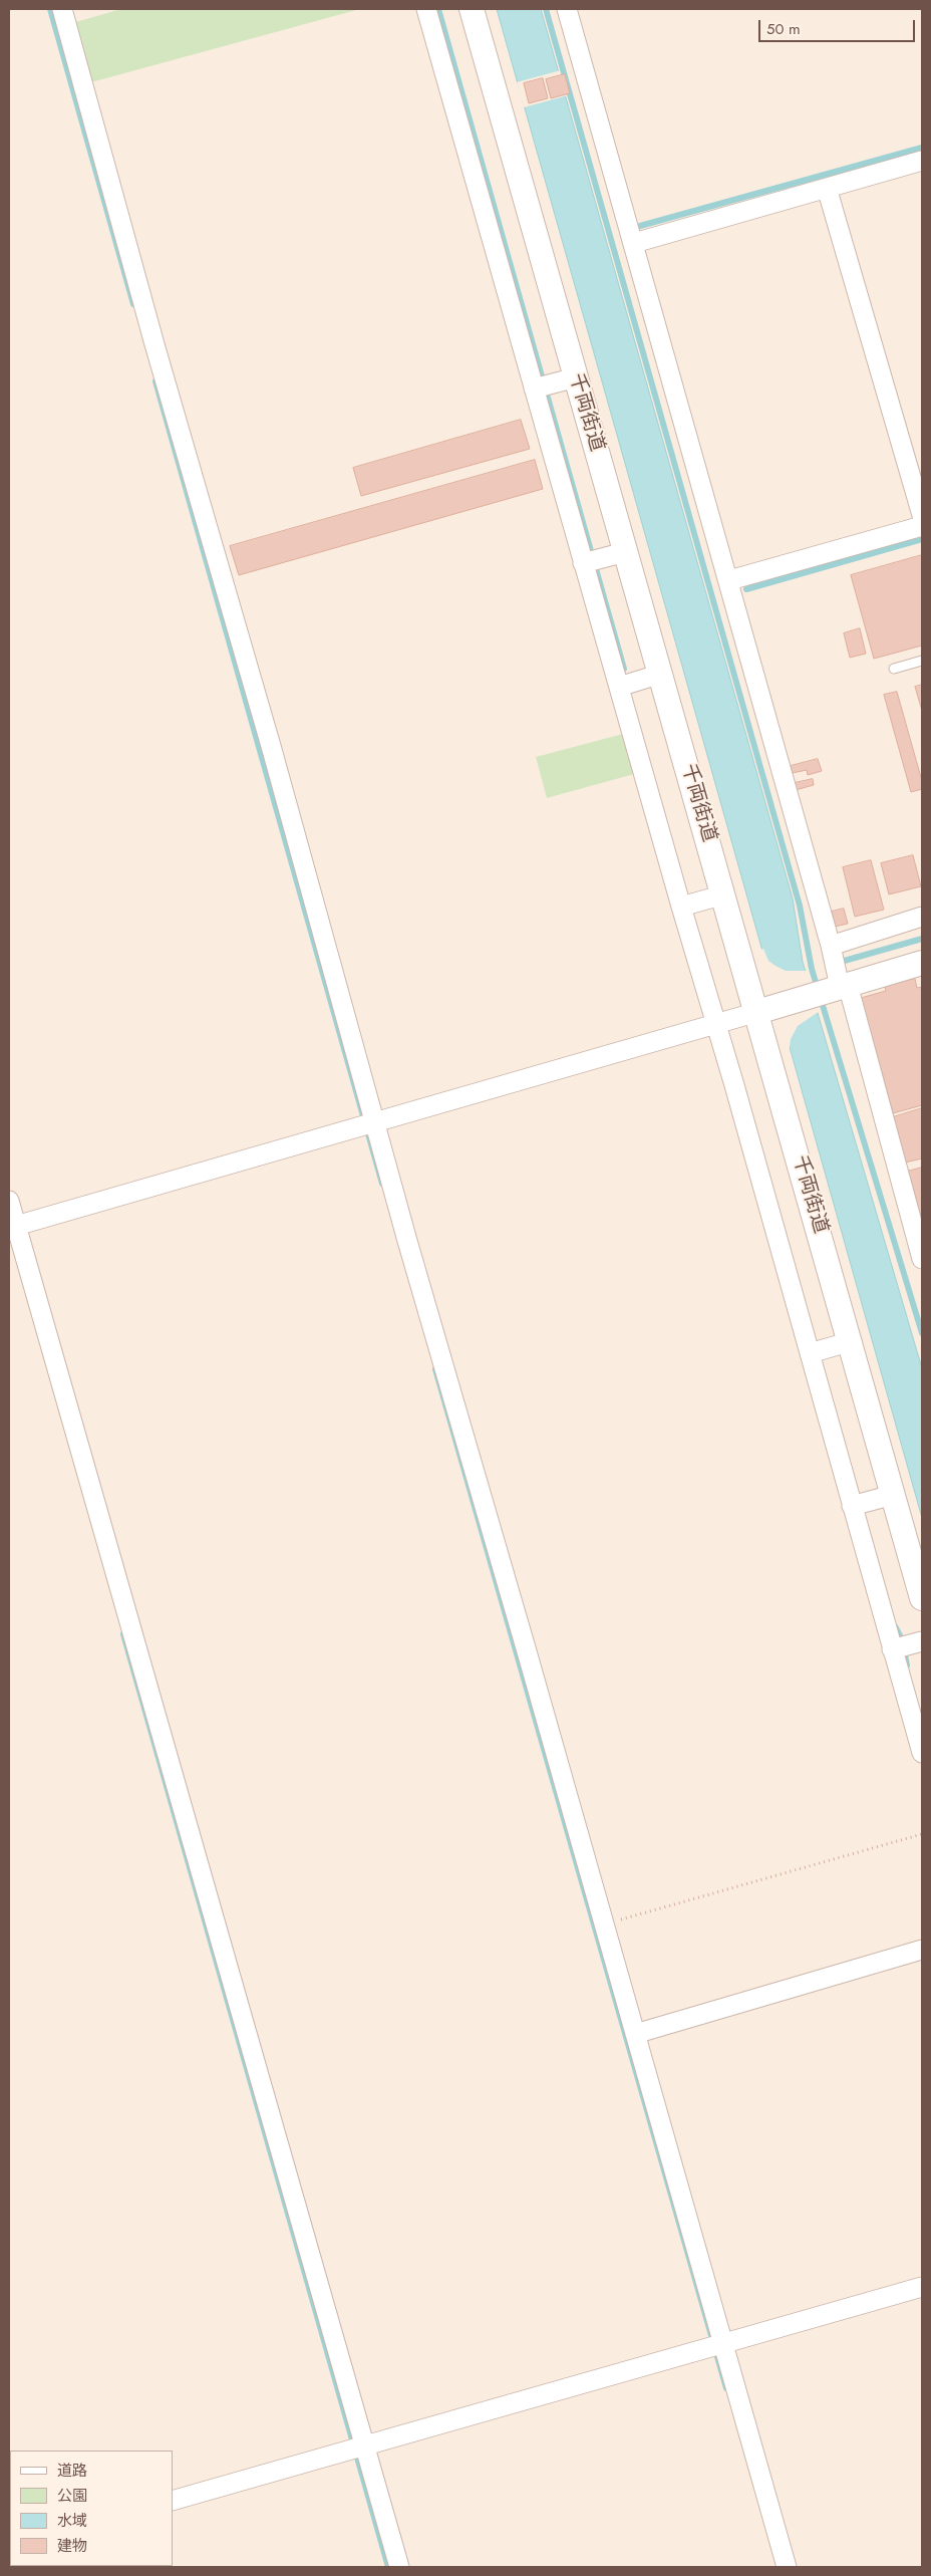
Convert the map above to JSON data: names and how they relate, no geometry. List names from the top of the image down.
{
  "streets": {
    "street": ["千両街道"]
  },
  "legend": [
    "道路",
    "公園",
    "水域",
    "建物"
  ],
  "scale_bar": "50 m"
}
